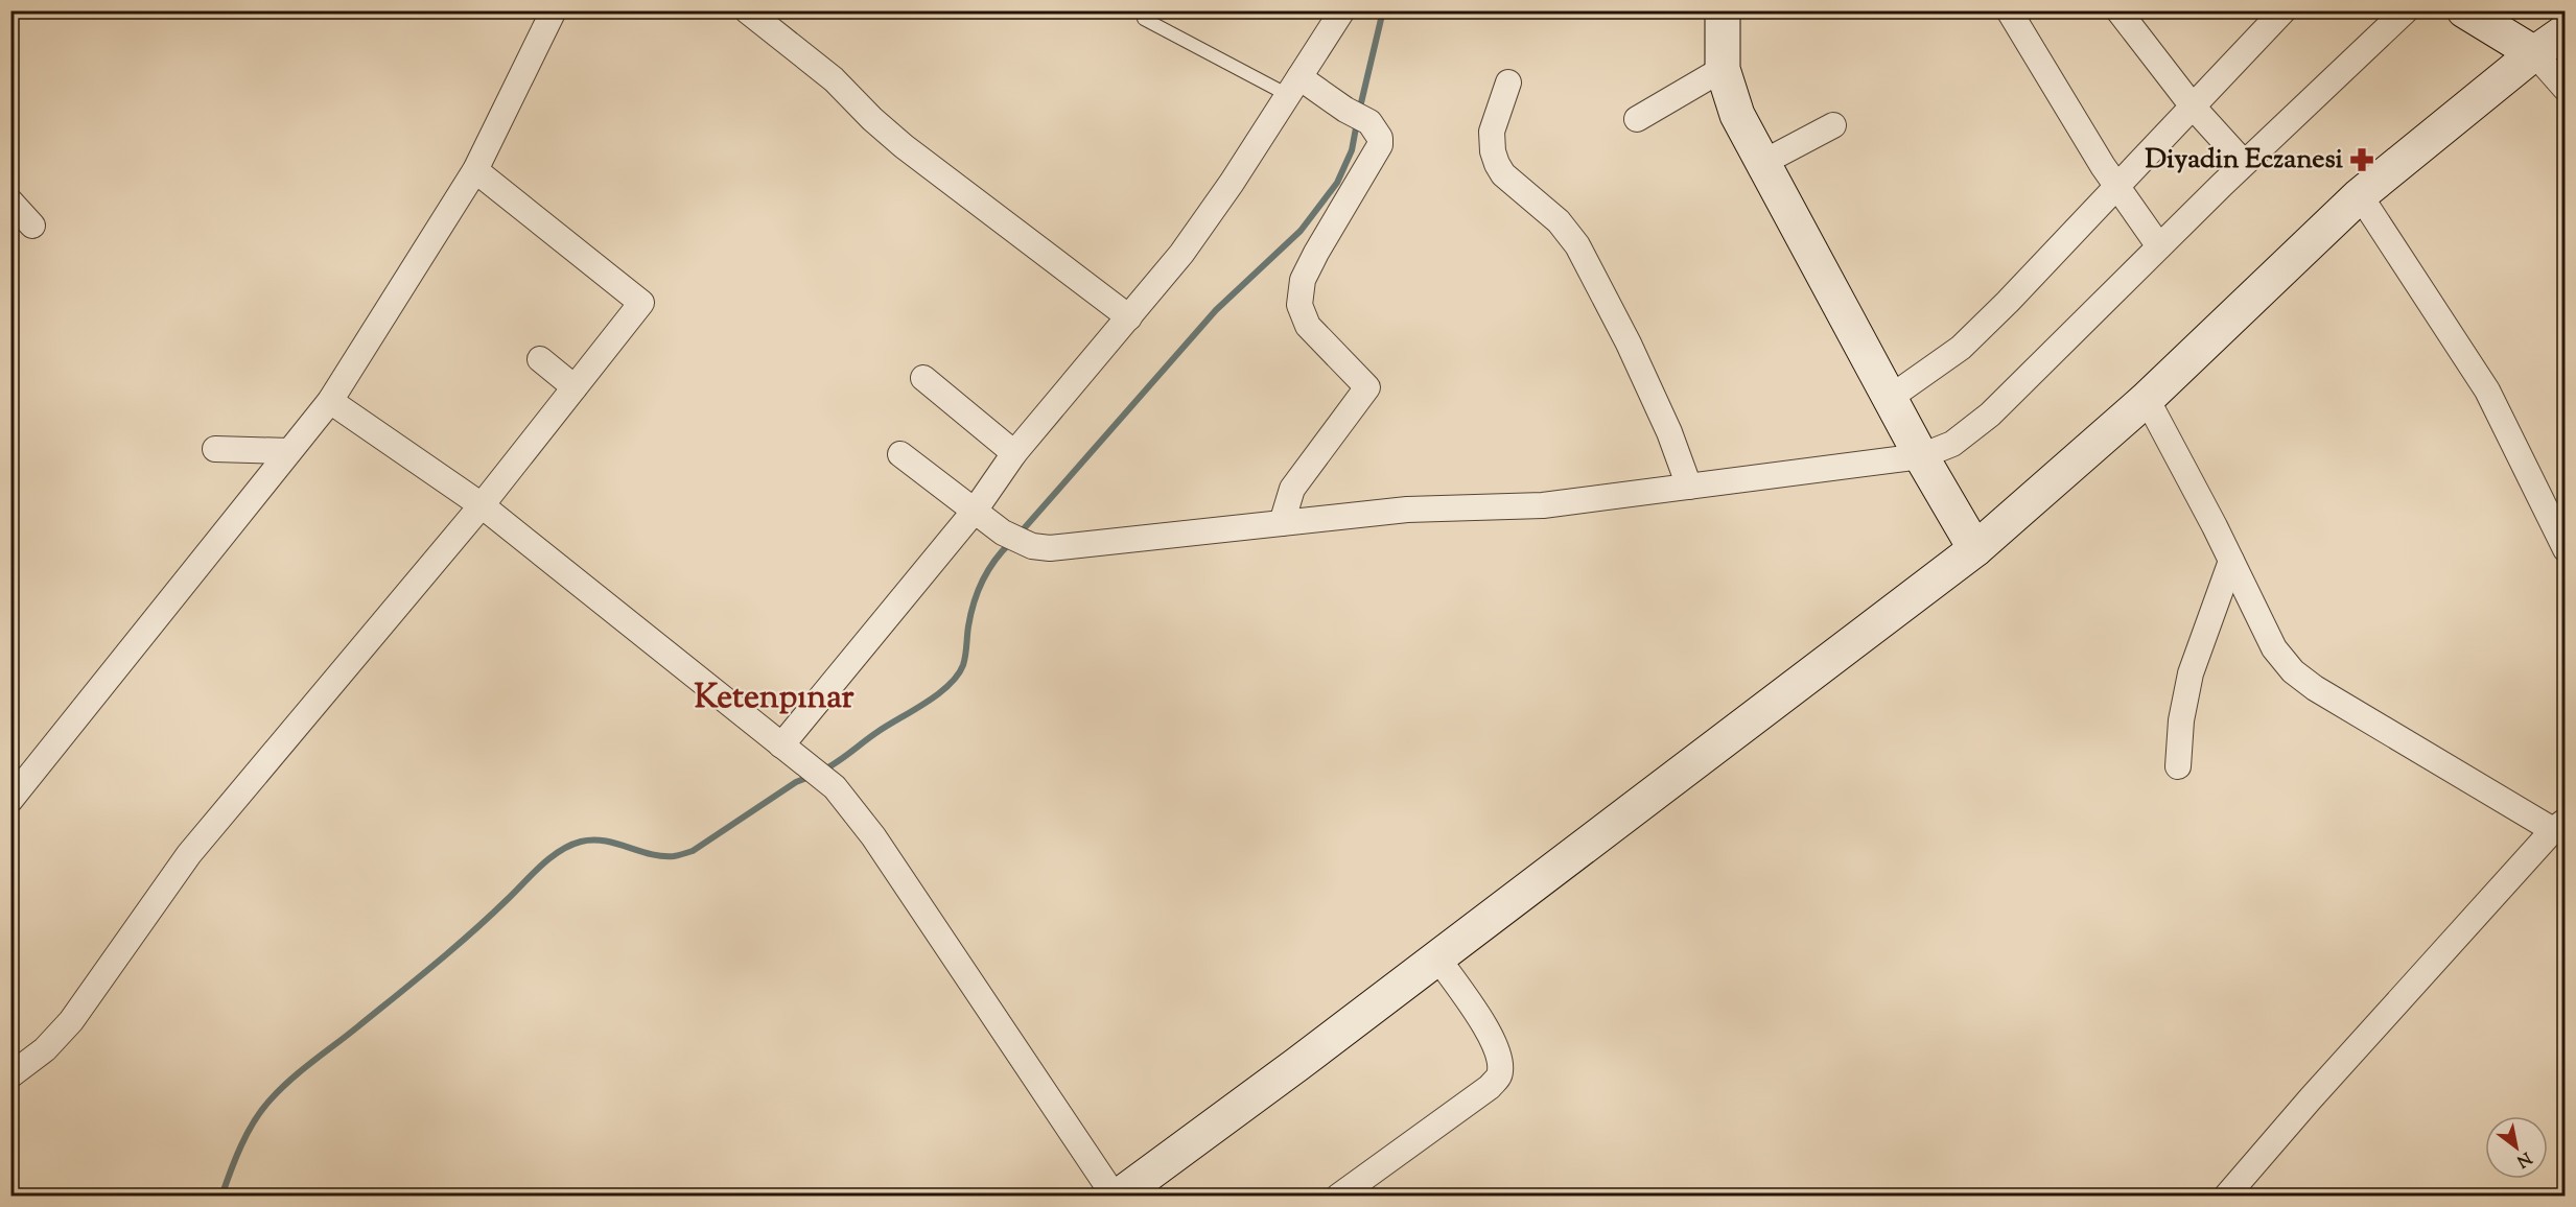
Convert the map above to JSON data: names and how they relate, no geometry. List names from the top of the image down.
{
  "districts": ["Ketenpınar"],
  "places": {
    "pharmacy": ["Diyadin Eczanesi"]
  },
  "north": "bottom right"
}
